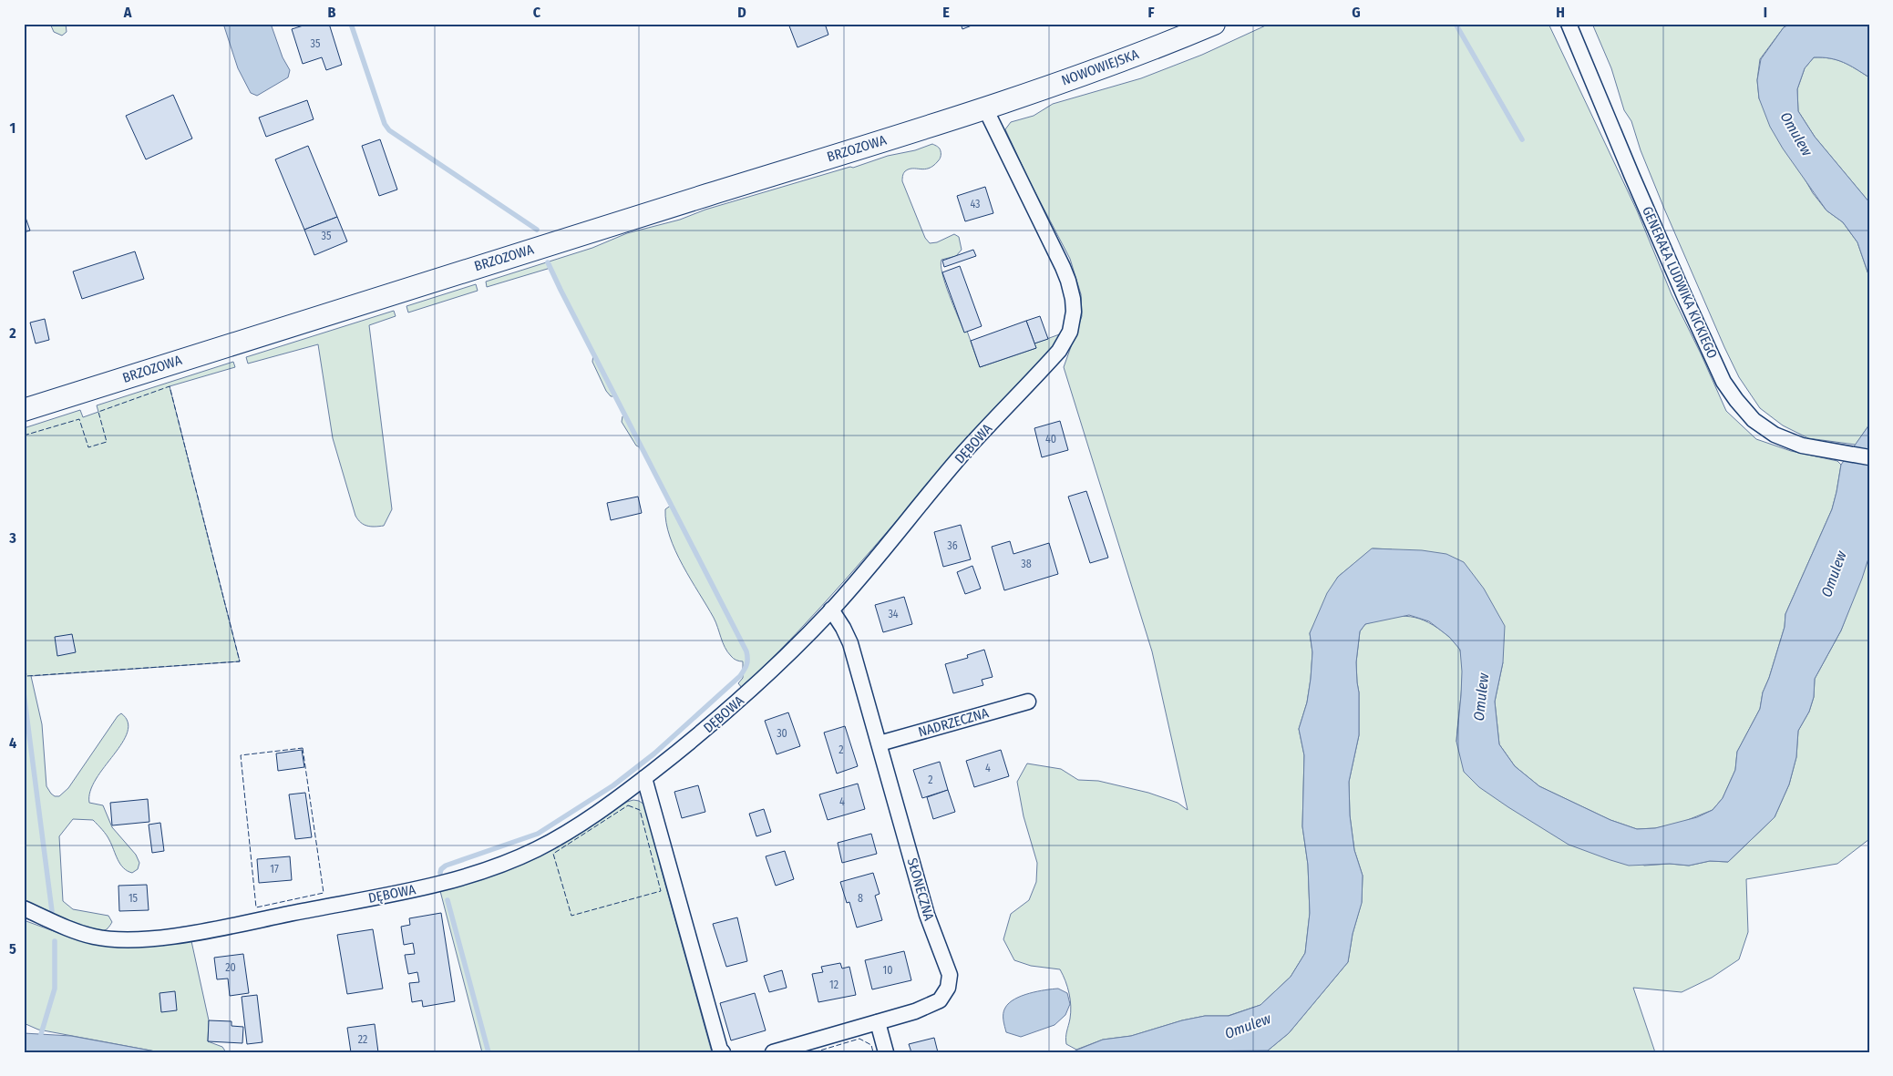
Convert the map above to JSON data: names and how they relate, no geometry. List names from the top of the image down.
{
  "streets": {
    "main road": ["NOWOWIEJSKA", "BRZOZOWA"],
    "street": [
      "GENERAŁA LUDWIKA KICKIEGO",
      "DĘBOWA",
      "NADRZECZNA",
      "SŁONECZNA"
    ]
  },
  "crossings": [
    ["NOWOWIEJSKA", "BRZOZOWA"],
    ["NOWOWIEJSKA", "DĘBOWA"],
    ["BRZOZOWA", "DĘBOWA"],
    ["DĘBOWA", "SŁONECZNA"],
    ["NADRZECZNA", "SŁONECZNA"]
  ],
  "water": ["Omulew"],
  "house_numbers": [
    "35",
    "43",
    "35",
    "40",
    "36",
    "38",
    "34",
    "30",
    "2",
    "4",
    "2",
    "4",
    "17",
    "15",
    "8",
    "20",
    "10",
    "12",
    "22"
  ],
  "grid": {
    "columns": [
      "A",
      "B",
      "C",
      "D",
      "E",
      "F",
      "G",
      "H",
      "I"
    ],
    "rows": [
      "1",
      "2",
      "3",
      "4",
      "5"
    ]
  }
}
